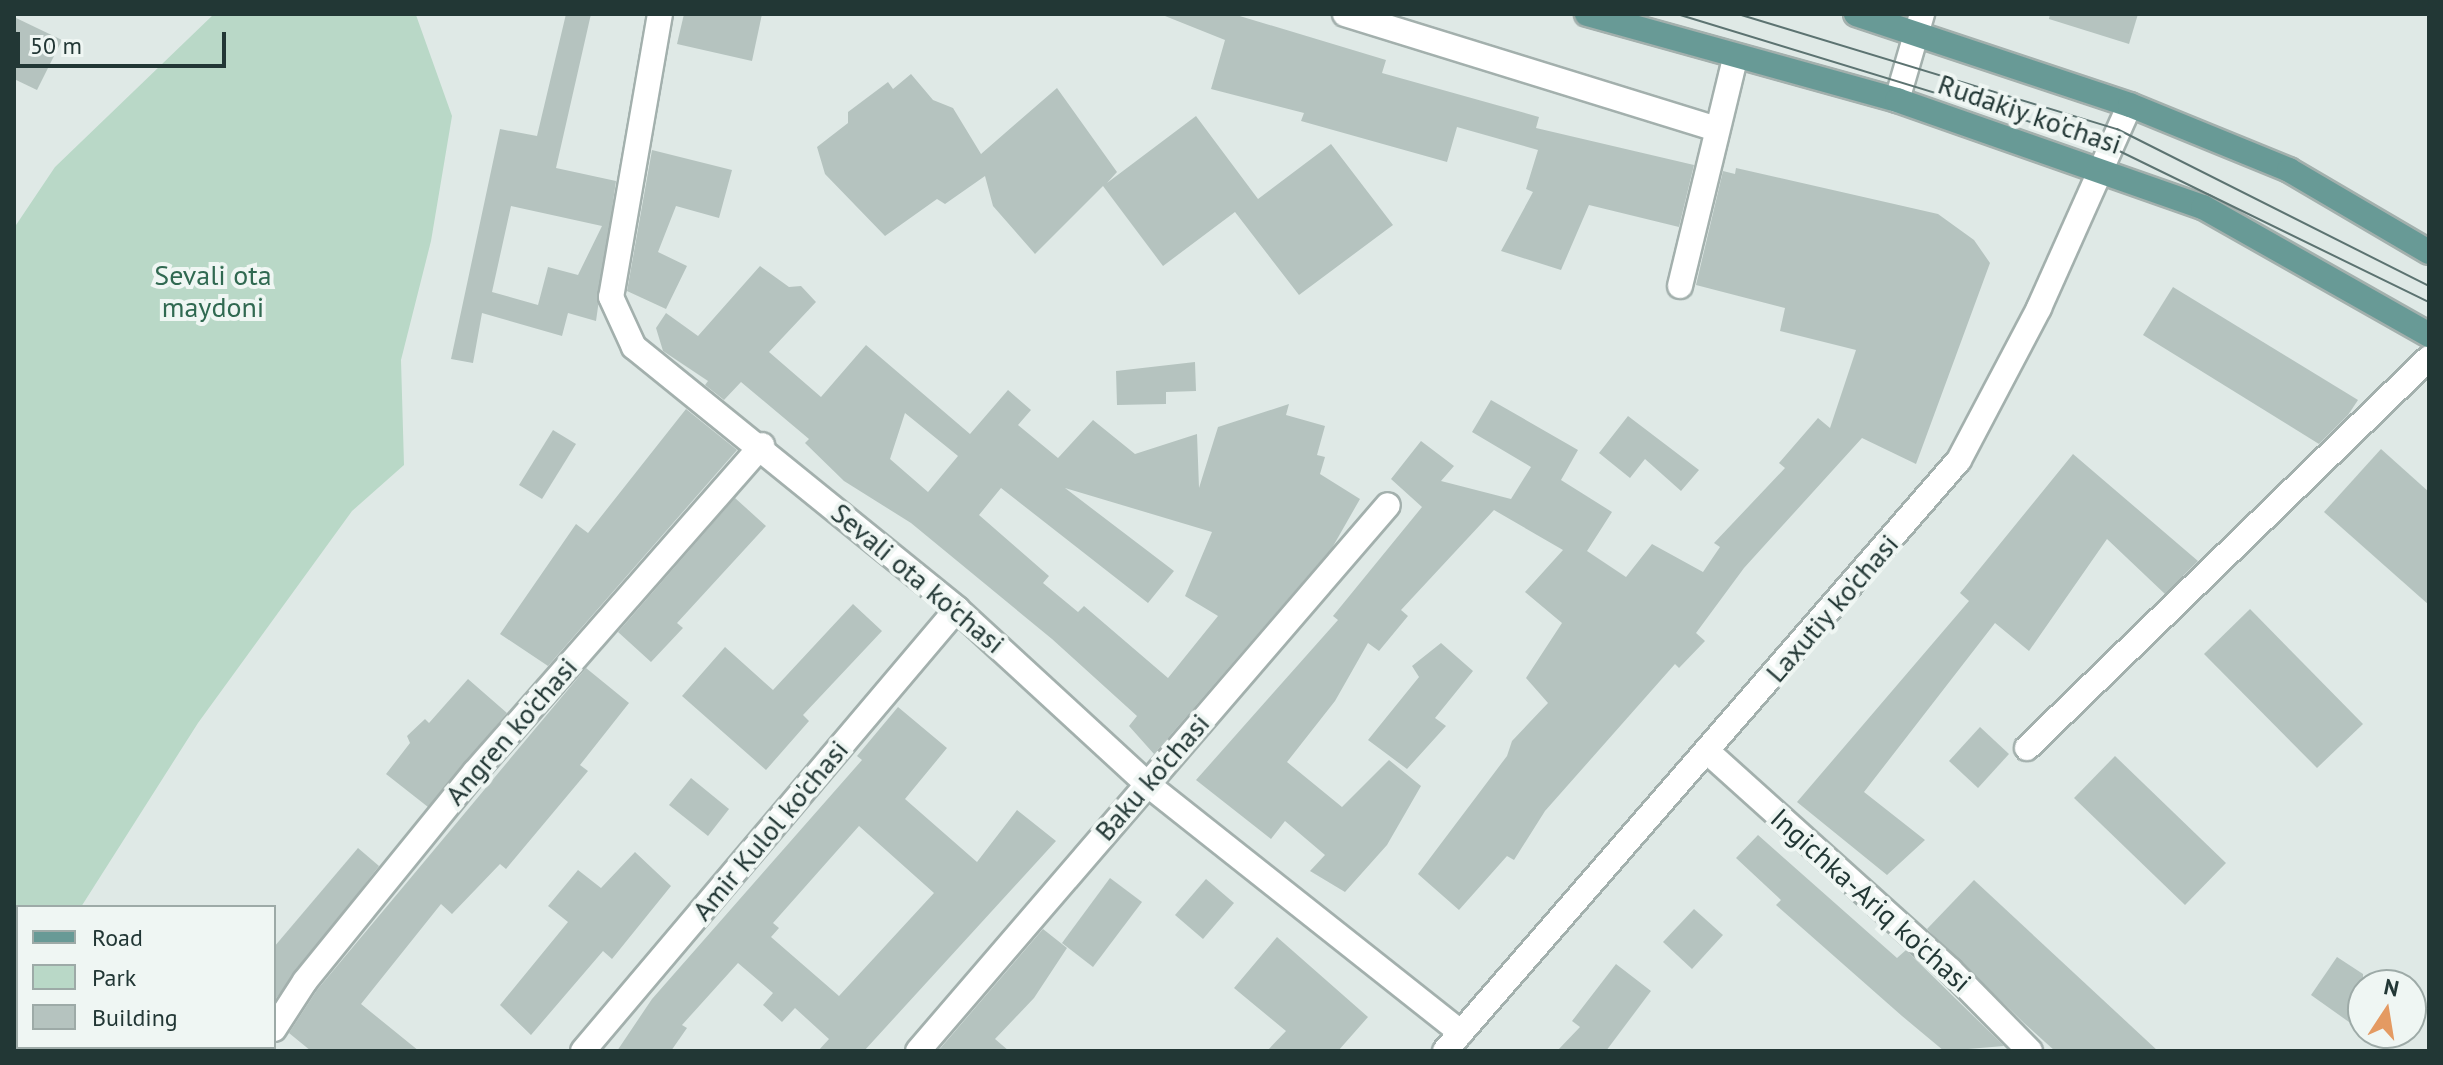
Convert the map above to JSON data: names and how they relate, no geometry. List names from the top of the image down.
{
  "streets": {
    "main road": ["Rudakiy ko'chasi"],
    "street": [
      "Sevali ota ko'chasi",
      "Laxutiy ko'chasi",
      "Angren ko'chasi",
      "Baku ko'chasi",
      "Amir Kulol ko'chasi",
      "Ingichka-Ariq ko'chasi"
    ]
  },
  "crossings": [
    ["Rudakiy ko'chasi", "Laxutiy ko'chasi"],
    ["Sevali ota ko'chasi", "Laxutiy ko'chasi"],
    ["Sevali ota ko'chasi", "Angren ko'chasi"],
    ["Sevali ota ko'chasi", "Baku ko'chasi"],
    ["Sevali ota ko'chasi", "Amir Kulol ko'chasi"],
    ["Laxutiy ko'chasi", "Ingichka-Ariq ko'chasi"]
  ],
  "parks": ["Sevali ota maydoni"],
  "legend": ["Road", "Park", "Building"],
  "scale_bar": "50 m",
  "north": "top"
}
